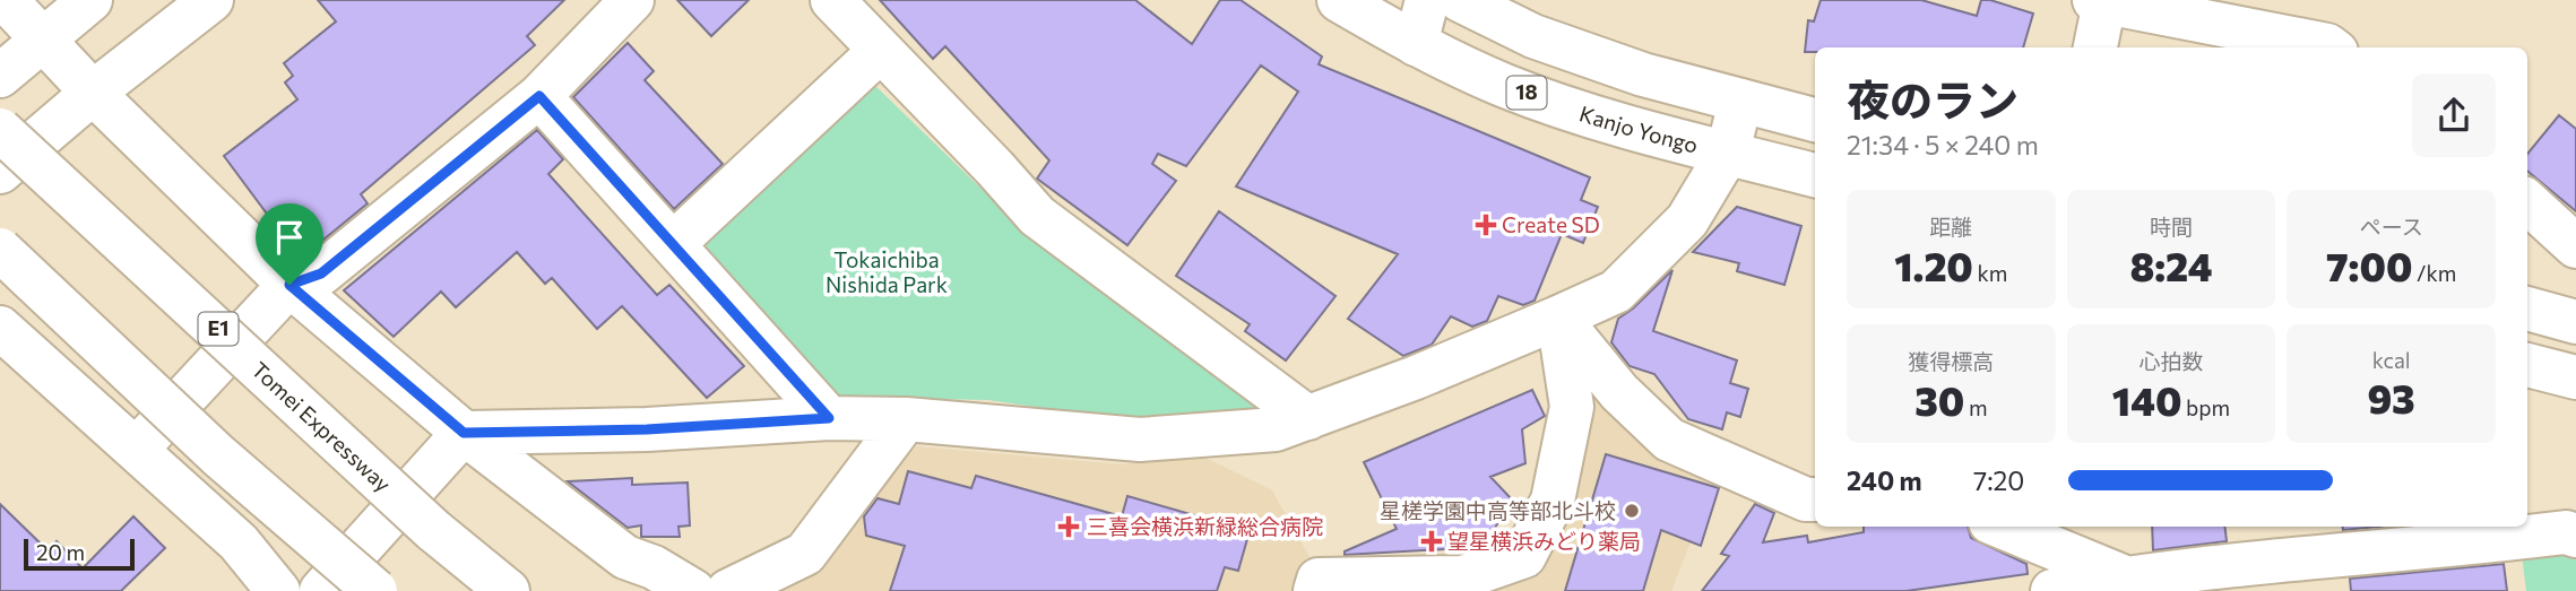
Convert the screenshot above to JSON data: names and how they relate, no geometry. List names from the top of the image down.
{
  "streets": {
    "main road": [
      "18",
      "Kanjo Yongo",
      "E1",
      "Tomei Expressway"
    ]
  },
  "parks": ["Tokaichiba Nishida Park"],
  "places": {
    "health": ["Create SD", "三喜会横浜新緑総合病院", "望星横浜みどり薬局"],
    "other": ["星槎学園中高等部北斗校"]
  },
  "scale_bar": "20 m",
  "page": {
    "heading": ["夜のラン", "21:34 · 5 × 240 m"],
    "stats": [
      ["距離", "1.20 km"],
      ["時間", "8:24"],
      ["ペース", "7:00 /km"],
      ["獲得標高", "30 m"],
      ["心拍数", "140 bpm"],
      ["kcal", "93"]
    ],
    "list": [
      {
        "name": "240 m",
        "note": "7:20"
      }
    ],
    "scale": "20 m"
  }
}
